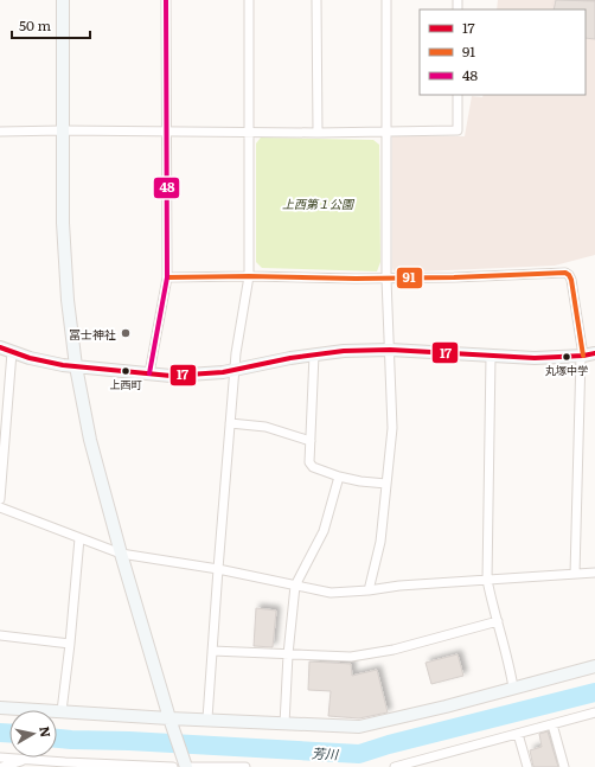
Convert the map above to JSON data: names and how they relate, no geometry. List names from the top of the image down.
{
  "water": ["芳川"],
  "parks": ["上西第１公園"],
  "places": ["冨士神社", "丸塚中学", "上西町"],
  "lines": ["transit line 48", "transit line 91", "transit line 17"],
  "legend": ["17", "91", "48"],
  "scale_bar": "50 m",
  "north": "right"
}
